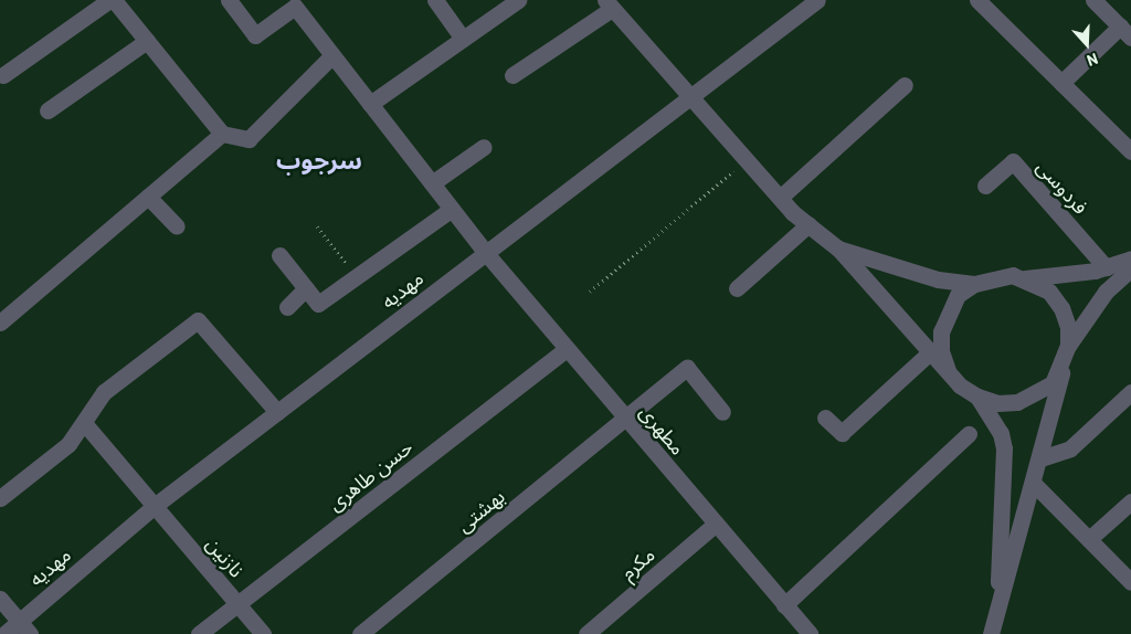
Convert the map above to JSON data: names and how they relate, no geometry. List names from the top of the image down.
{
  "streets": {
    "street": [
      "فردوسی",
      "مهدیه",
      "مطهری",
      "حسن طاهری",
      "بهشتی",
      "نازنین",
      "مکرم"
    ]
  },
  "crossings": [
    ["مهدیه", "مطهری"],
    ["مهدیه", "نازنین"],
    ["مطهری", "حسن طاهری"],
    ["مطهری", "بهشتی"],
    ["مطهری", "مکرم"],
    ["حسن طاهری", "نازنین"]
  ],
  "districts": ["سرجوب"],
  "north": "bottom"
}
